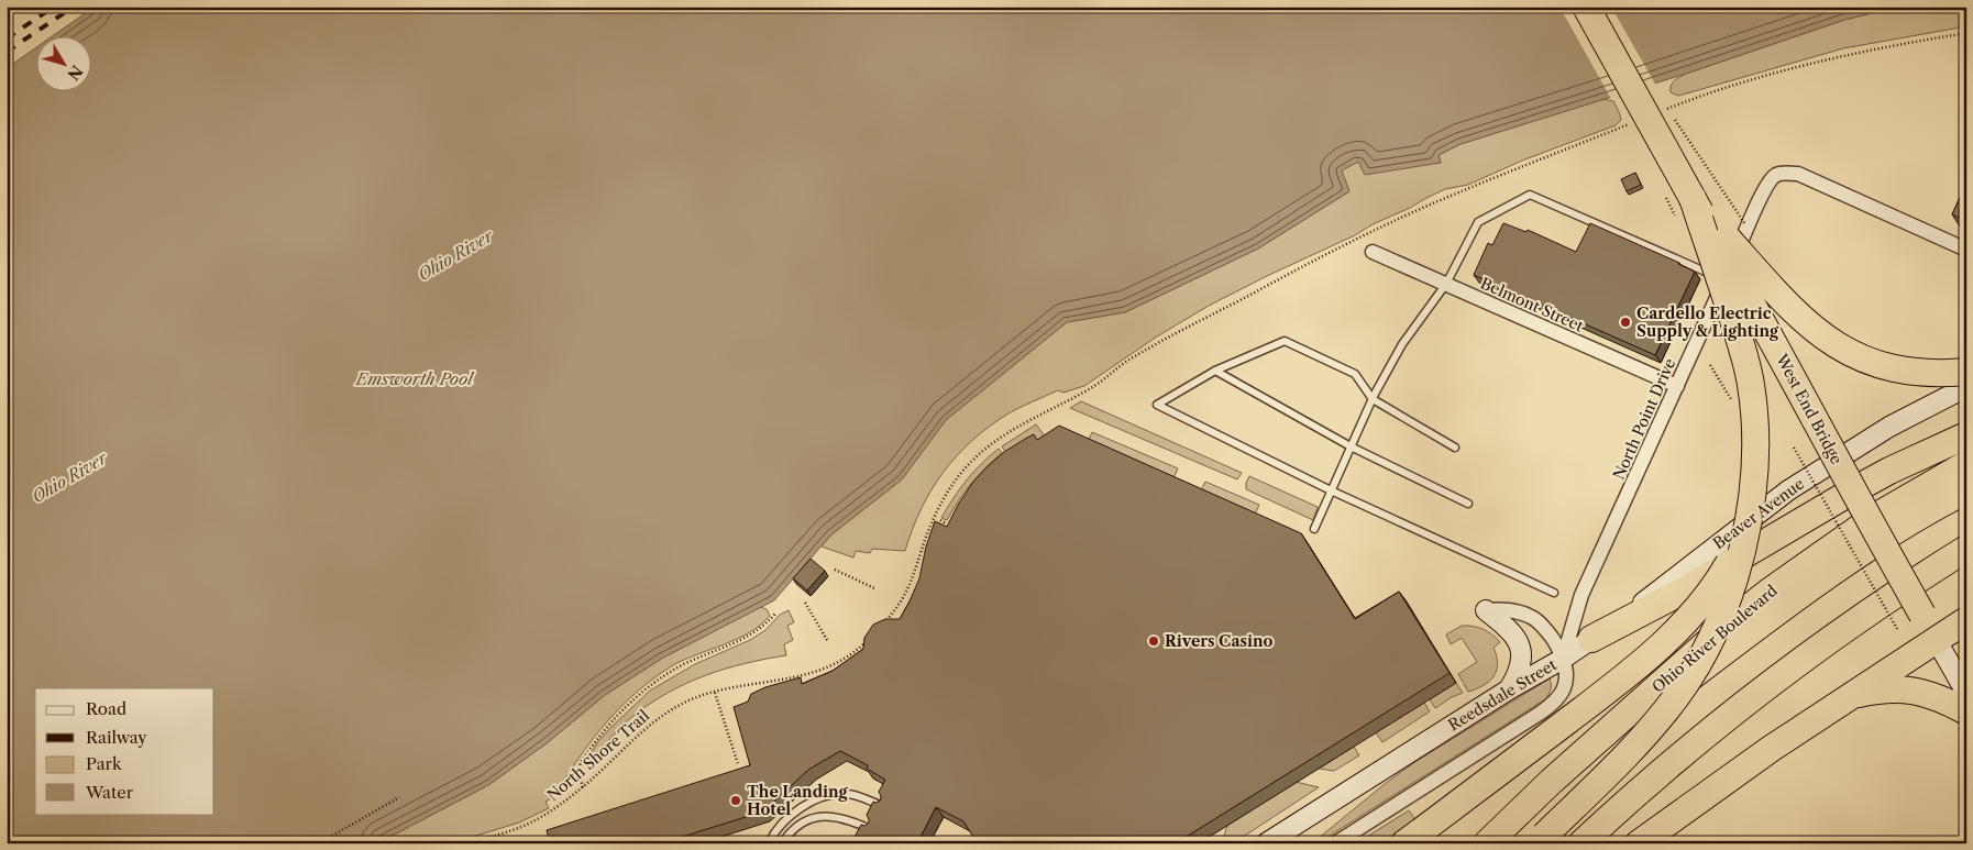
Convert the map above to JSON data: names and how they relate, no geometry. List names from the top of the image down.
{
  "streets": {
    "highway": ["West End Bridge", "Ohio River Boulevard"],
    "main road": ["Beaver Avenue", "Reedsdale Street"],
    "street": ["Belmont Street", "North Point Drive"],
    "path": ["North Shore Trail"]
  },
  "crossings": [
    ["Belmont Street", "North Point Drive"],
    ["North Point Drive", "Beaver Avenue"],
    ["North Point Drive", "Reedsdale Street"],
    ["Beaver Avenue", "Reedsdale Street"]
  ],
  "water": ["Ohio River", "Emsworth Pool"],
  "places": ["Cardello Electric Supply & Lighting", "Rivers Casino", "The Landing Hotel"],
  "legend": [
    "Road",
    "Railway",
    "Park",
    "Water"
  ],
  "north": "bottom right"
}
